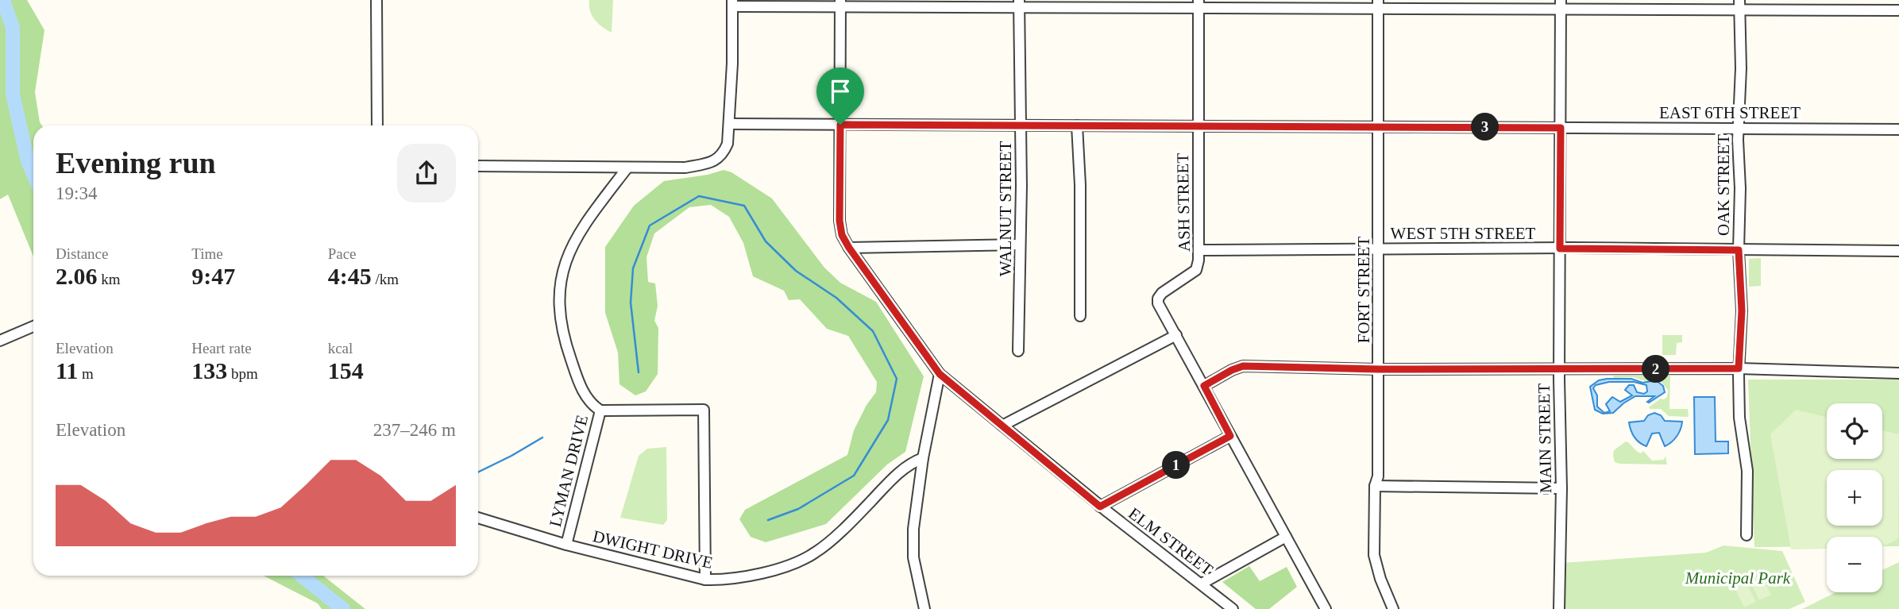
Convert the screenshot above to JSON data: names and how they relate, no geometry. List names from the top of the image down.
{
  "streets": {
    "street": [
      "EAST 6TH STREET",
      "OAK STREET",
      "ASH STREET",
      "WALNUT STREET",
      "WEST 5TH STREET",
      "FORT STREET",
      "MAIN STREET",
      "LYMAN DRIVE",
      "ELM STREET",
      "DWIGHT DRIVE"
    ]
  },
  "crossings": [
    ["EAST 6TH STREET", "OAK STREET"],
    ["EAST 6TH STREET", "ASH STREET"],
    ["EAST 6TH STREET", "WALNUT STREET"],
    ["EAST 6TH STREET", "FORT STREET"],
    ["EAST 6TH STREET", "MAIN STREET"],
    ["EAST 6TH STREET", "ELM STREET"],
    ["OAK STREET", "WEST 5TH STREET"],
    ["ASH STREET", "WEST 5TH STREET"],
    ["WEST 5TH STREET", "FORT STREET"],
    ["WEST 5TH STREET", "MAIN STREET"],
    ["LYMAN DRIVE", "DWIGHT DRIVE"]
  ],
  "parks": ["Municipal Park"],
  "page": {
    "pins": ["3", "2", "1"],
    "heading": ["Evening run", "19:34"],
    "stats": [
      ["Distance", "2.06 km"],
      ["Time", "9:47"],
      ["Pace", "4:45 /km"],
      ["Elevation", "11 m"],
      ["Heart rate", "133 bpm"],
      ["kcal", "154"]
    ],
    "map_buttons": ["+", "−"],
    "chart": ["Elevation", "237–246 m"]
  }
}
